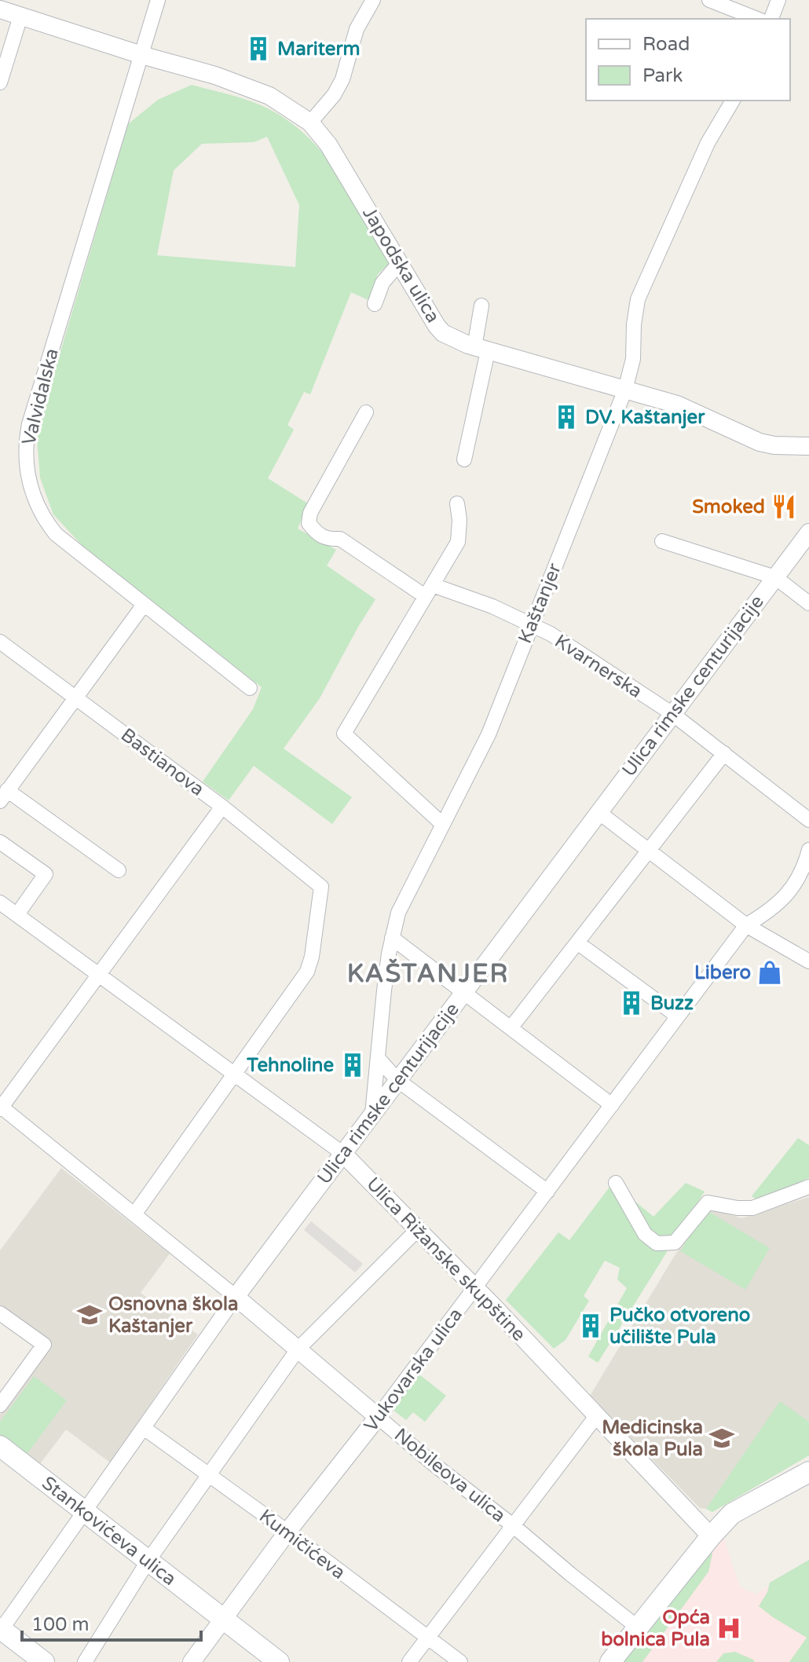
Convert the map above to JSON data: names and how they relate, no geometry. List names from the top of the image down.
{
  "streets": {
    "main road": ["Stankovićeva ulica"],
    "street": [
      "Japodska ulica",
      "Valvidalska",
      "Kaštanjer",
      "Kvarnerska",
      "Ulica rimske centurijacije",
      "Bastianova",
      "Ulica Rižanske skupštine",
      "Vukovarska ulica",
      "Nobileova ulica",
      "Kumičićeva"
    ]
  },
  "crossings": [
    ["Japodska ulica", "Valvidalska"],
    ["Japodska ulica", "Kaštanjer"],
    ["Kaštanjer", "Kvarnerska"],
    ["Kaštanjer", "Ulica rimske centurijacije"],
    ["Kvarnerska", "Ulica rimske centurijacije"],
    ["Ulica rimske centurijacije", "Ulica Rižanske skupštine"],
    ["Ulica rimske centurijacije", "Nobileova ulica"],
    ["Ulica rimske centurijacije", "Stankovićeva ulica"],
    ["Ulica rimske centurijacije", "Kumičićeva"],
    ["Bastianova", "Ulica Rižanske skupštine"],
    ["Ulica Rižanske skupštine", "Vukovarska ulica"],
    ["Vukovarska ulica", "Nobileova ulica"],
    ["Vukovarska ulica", "Stankovićeva ulica"],
    ["Vukovarska ulica", "Kumičićeva"]
  ],
  "districts": ["KAŠTANJER"],
  "places": {
    "building": [
      "Mariterm",
      "DV. Kaštanjer",
      "Buzz",
      "Tehnoline",
      "Pučko otvoreno učilište Pula"
    ],
    "restaurant": ["Smoked"],
    "shop": ["Libero"],
    "school or university": ["Osnovna škola Kaštanjer", "Medicinska škola Pula"],
    "hospital": ["Opća bolnica Pula"]
  },
  "legend": ["Road", "Park"],
  "scale_bar": "100 m"
}
